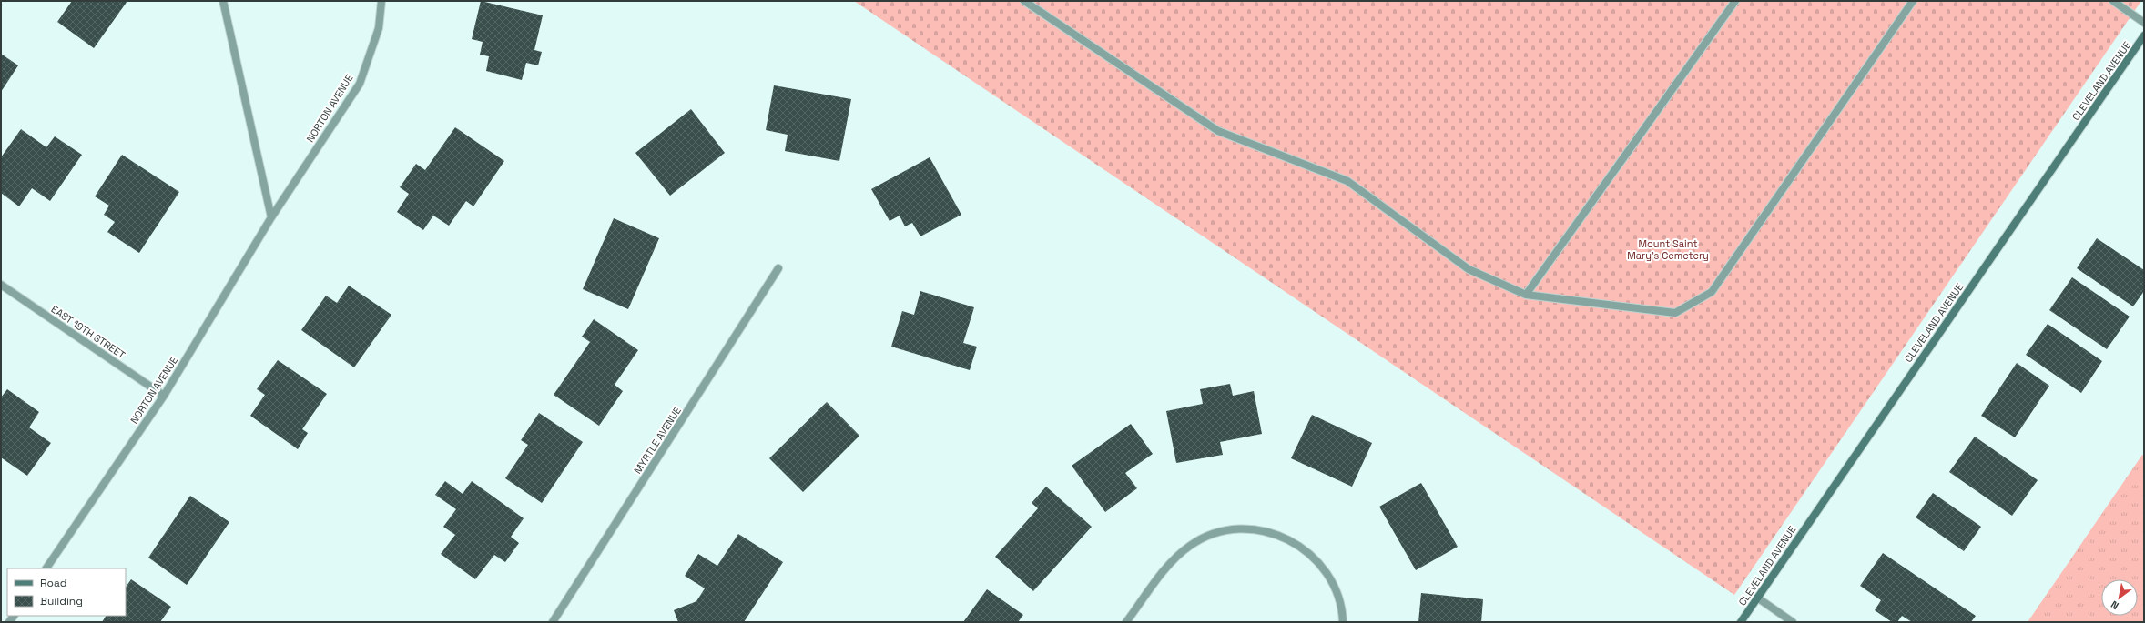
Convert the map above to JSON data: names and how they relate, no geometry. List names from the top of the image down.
{
  "streets": {
    "main road": ["CLEVELAND AVENUE"],
    "street": ["NORTON AVENUE", "EAST 19TH STREET", "MYRTLE AVENUE"]
  },
  "crossings": [
    ["NORTON AVENUE", "EAST 19TH STREET"]
  ],
  "parks": ["Mount Saint Mary's Cemetery"],
  "legend": ["Road", "Building"],
  "north": "bottom left"
}
